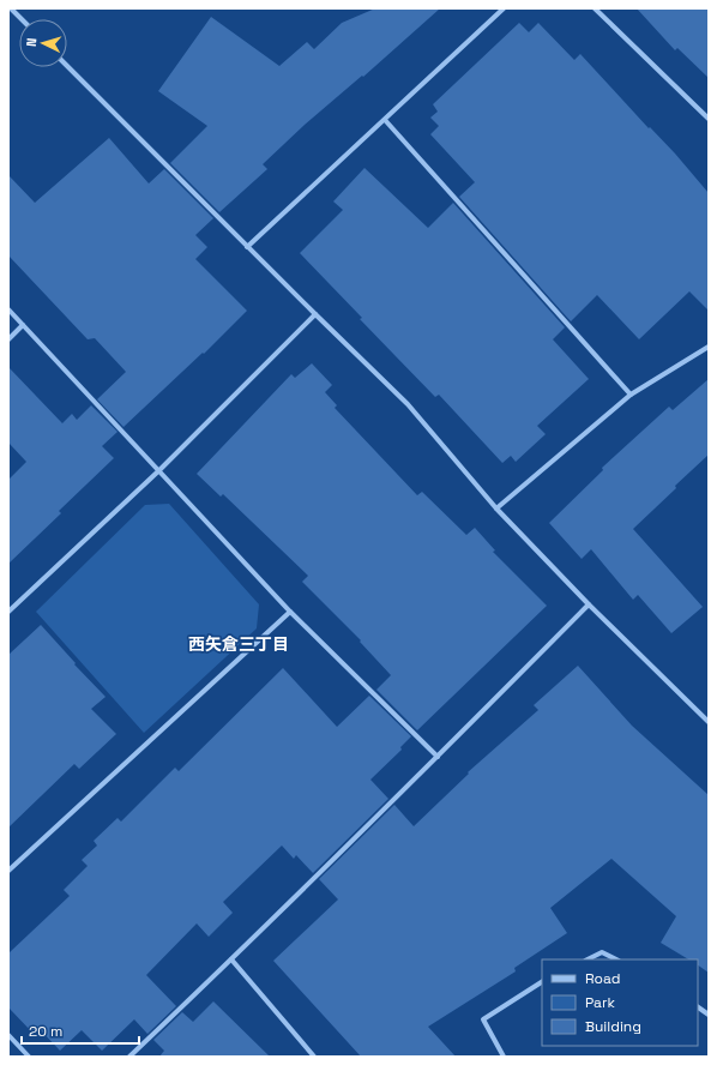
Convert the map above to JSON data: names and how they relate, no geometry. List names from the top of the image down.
{
  "districts": ["西矢倉三丁目"],
  "legend": ["Road", "Park", "Building"],
  "scale_bar": "20 m",
  "north": "left"
}
